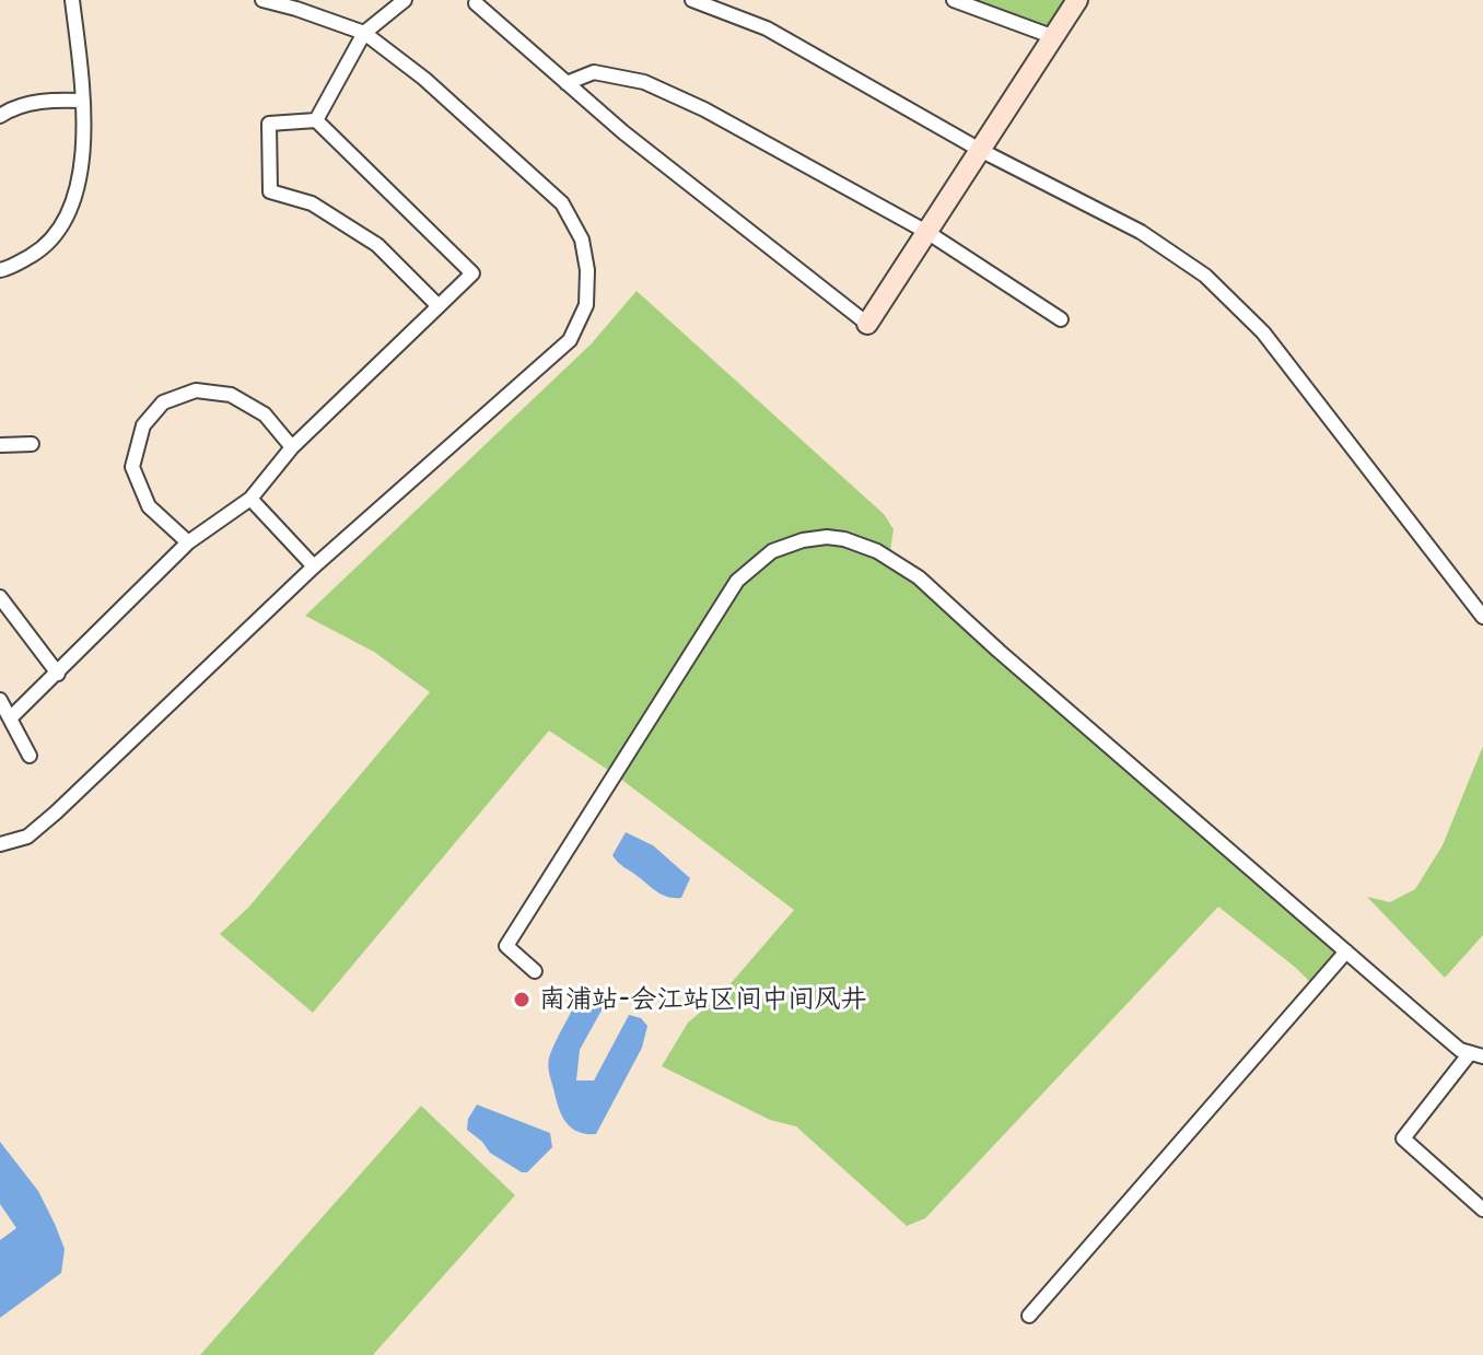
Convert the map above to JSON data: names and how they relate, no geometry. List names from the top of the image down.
{
  "places": ["南浦站-会江站区间中间风井"]
}
